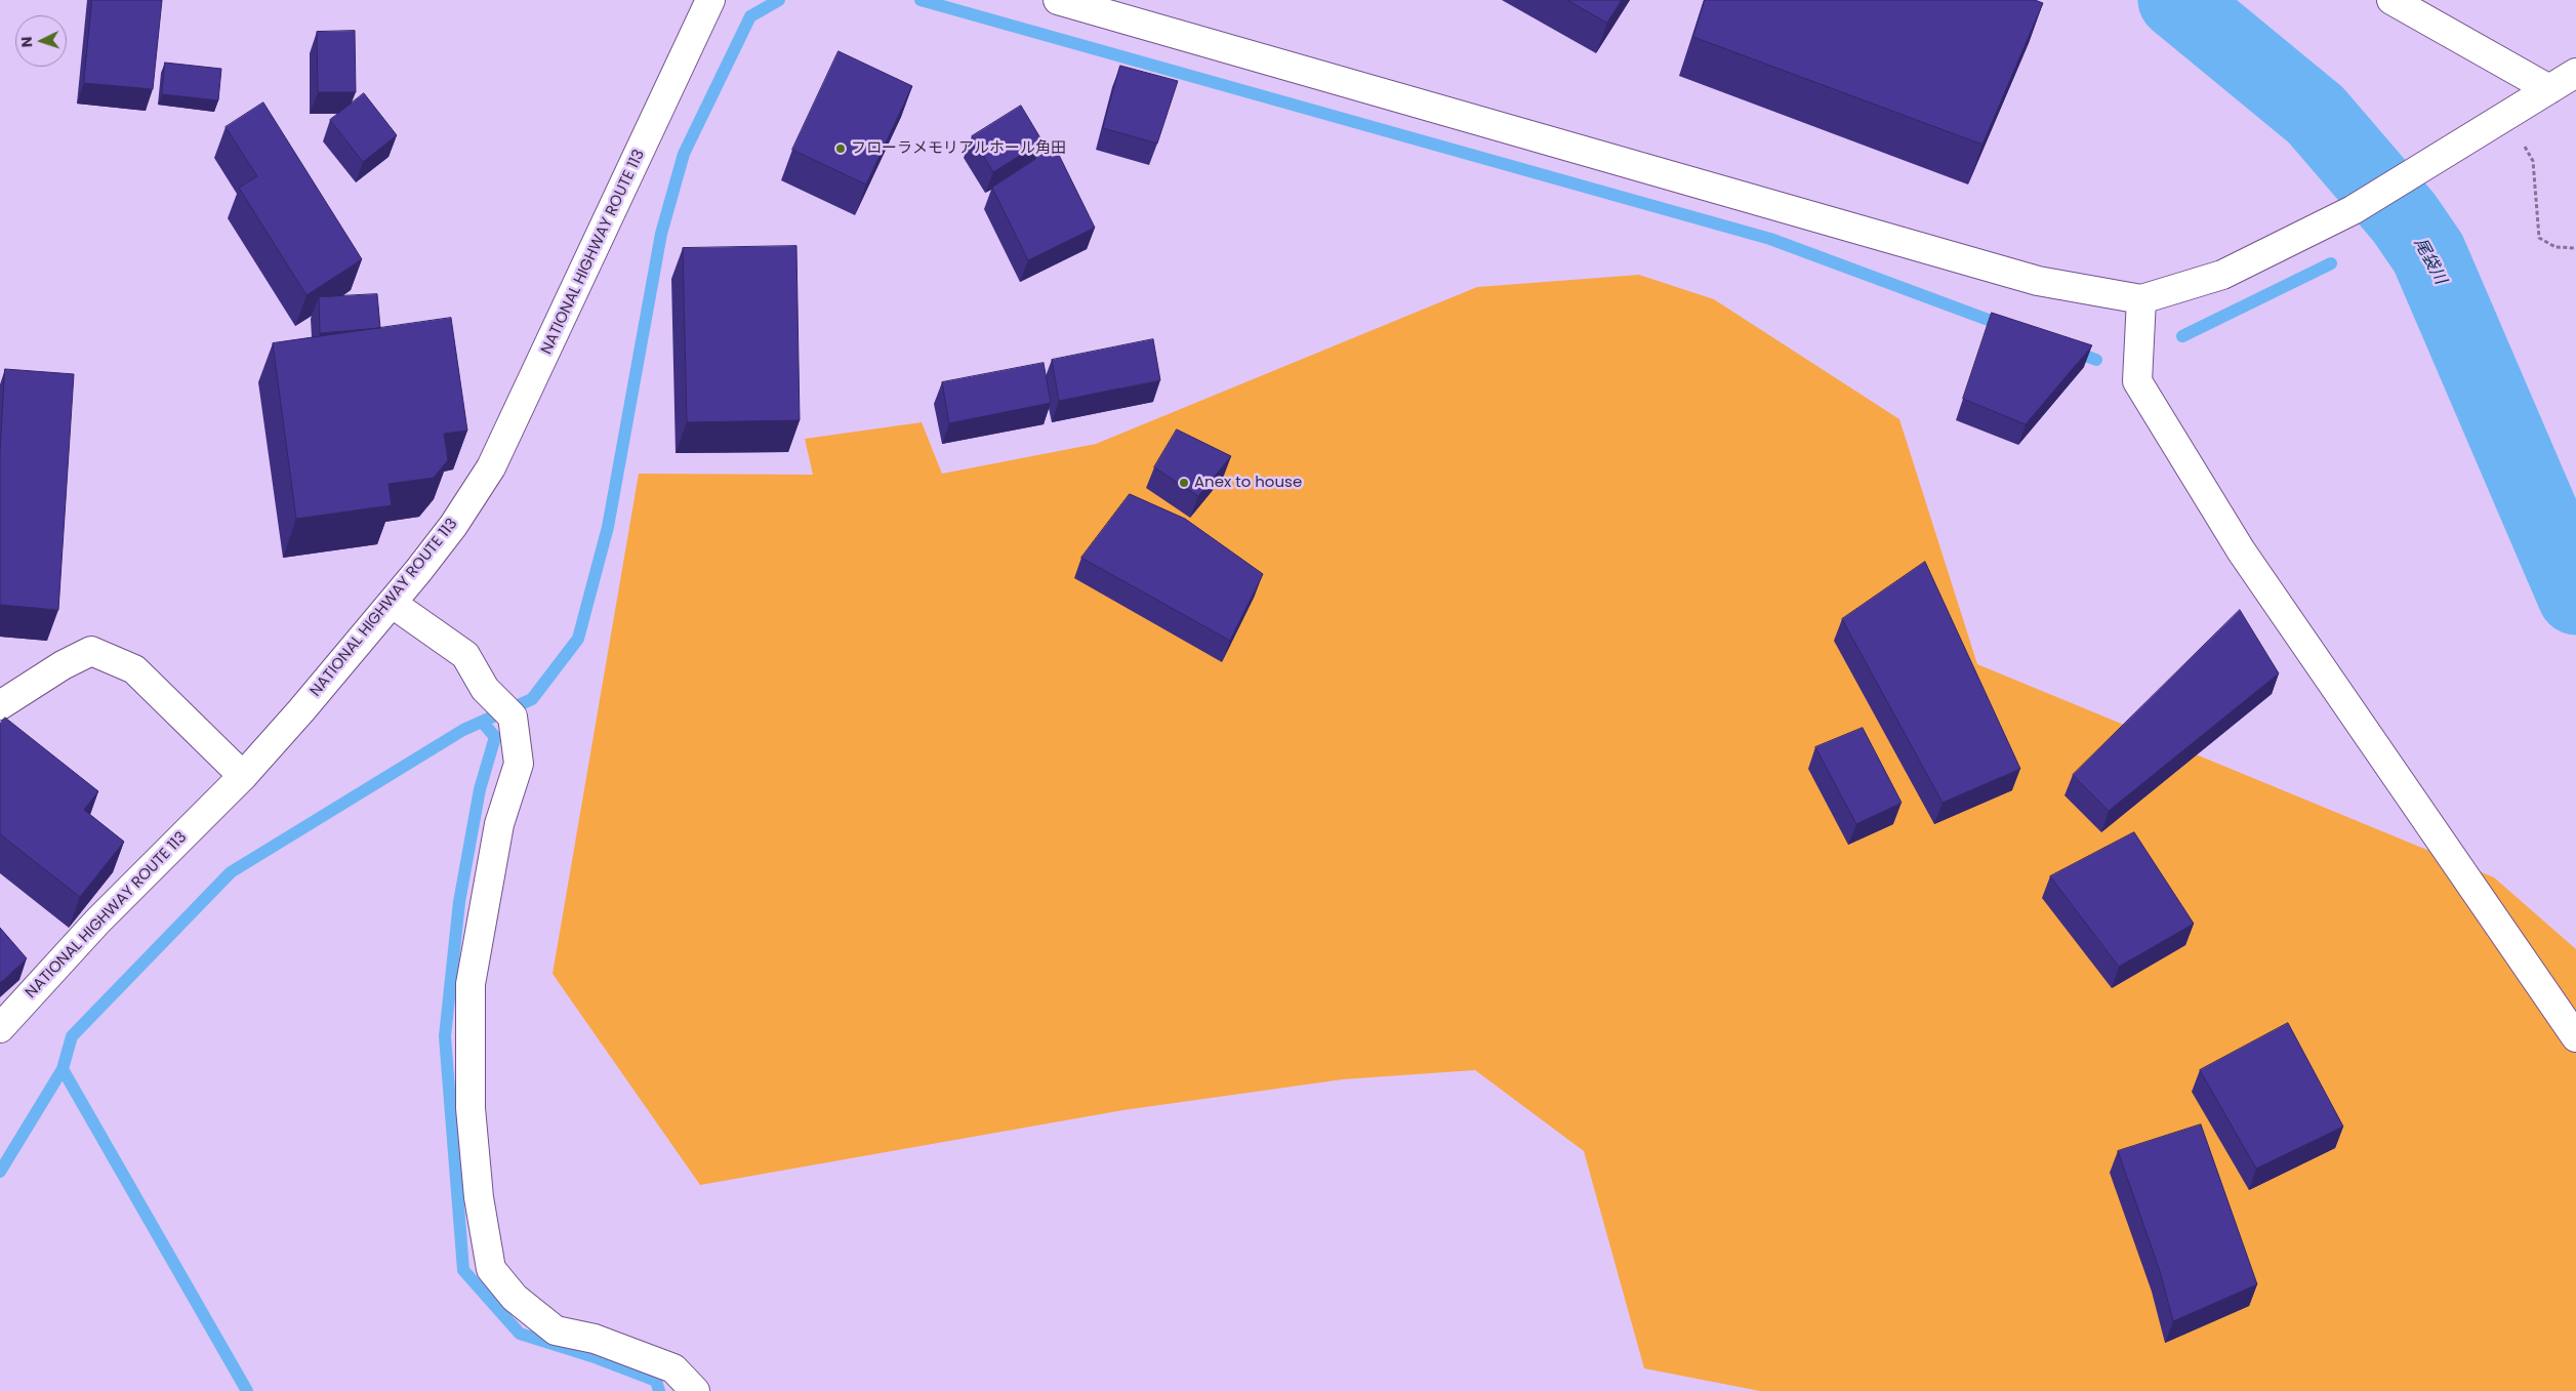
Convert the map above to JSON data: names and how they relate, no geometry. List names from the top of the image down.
{
  "streets": {
    "main road": ["NATIONAL HIGHWAY ROUTE 113"]
  },
  "water": ["尾袋川"],
  "places": ["フローラメモリアルホール角田", "Anex to house"],
  "north": "left"
}
